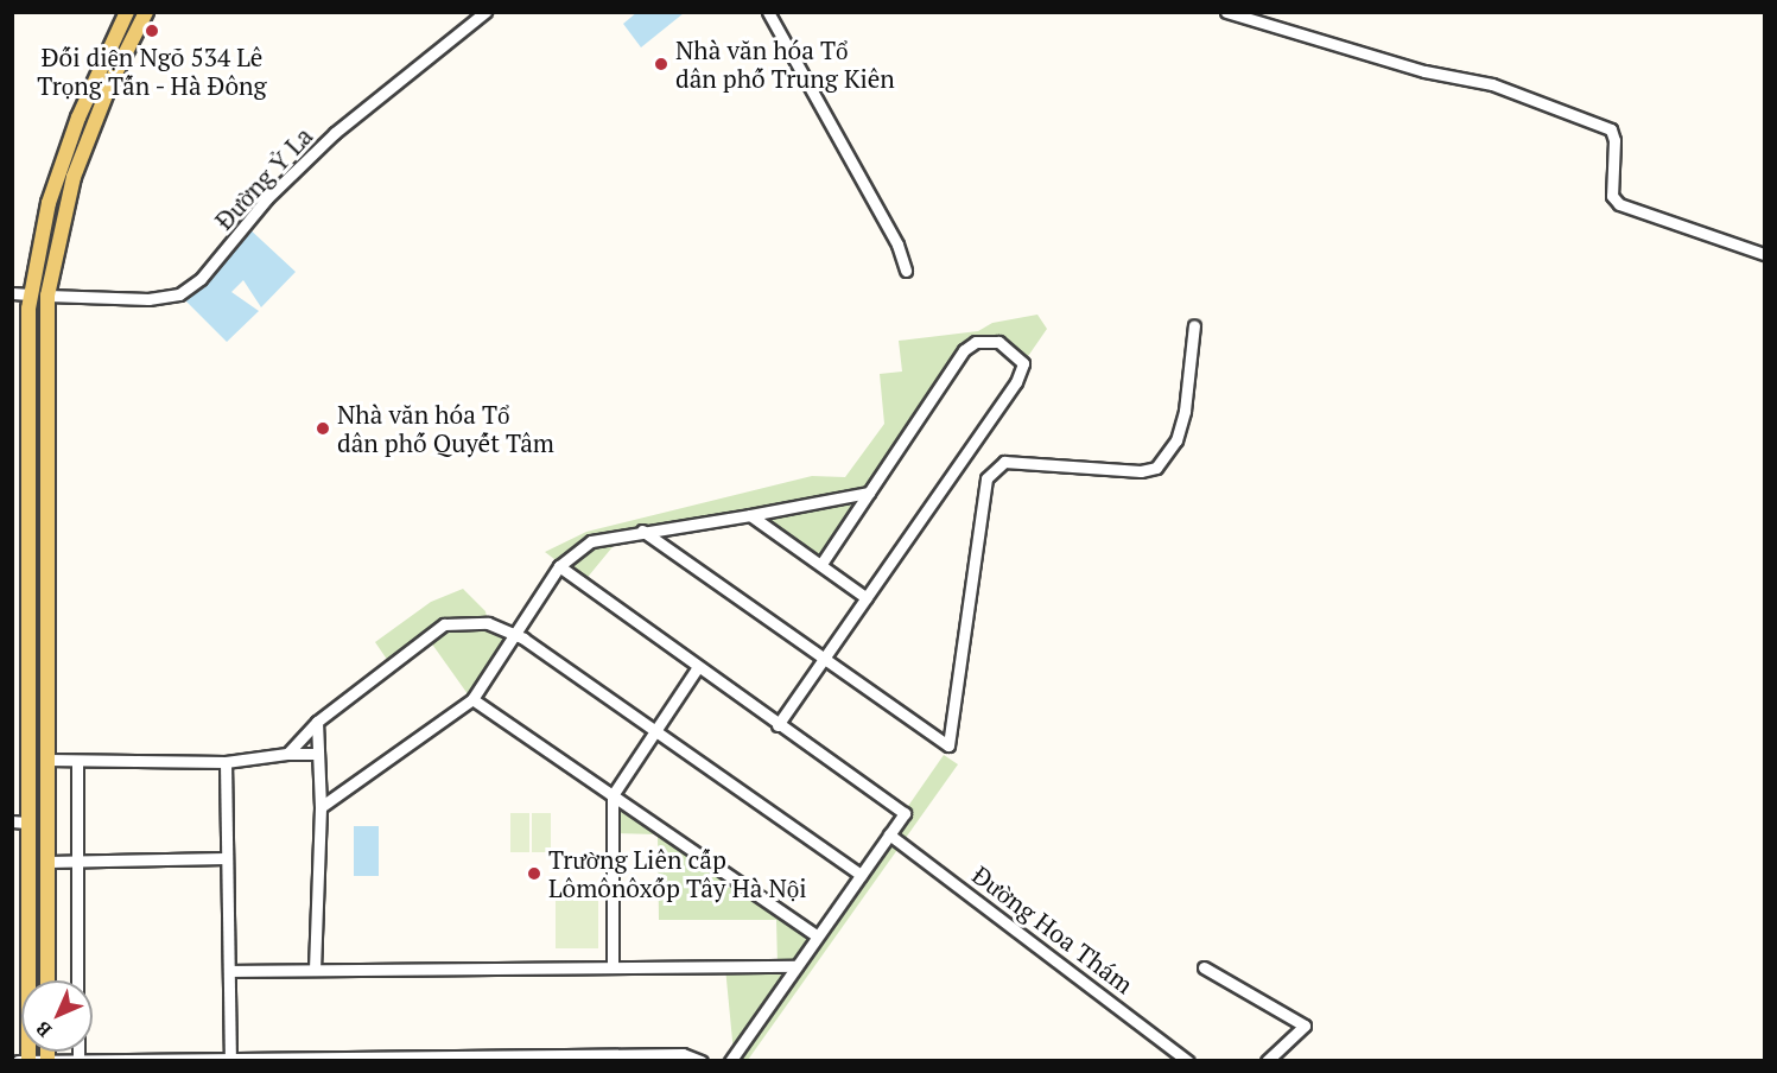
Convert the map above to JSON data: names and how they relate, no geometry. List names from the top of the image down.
{
  "streets": {
    "street": ["Đường Ỷ La", "Đường Hoa Thám"]
  },
  "places": [
    "Đối diện Ngõ 534 Lê Trọng Tấn - Hà Đông",
    "Nhà văn hóa Tổ dân phố Trung Kiên",
    "Nhà văn hóa Tổ dân phố Quyết Tâm",
    "Trường Liên cấp Lômônôxốp Tây Hà Nội"
  ],
  "north": "bottom left"
}
